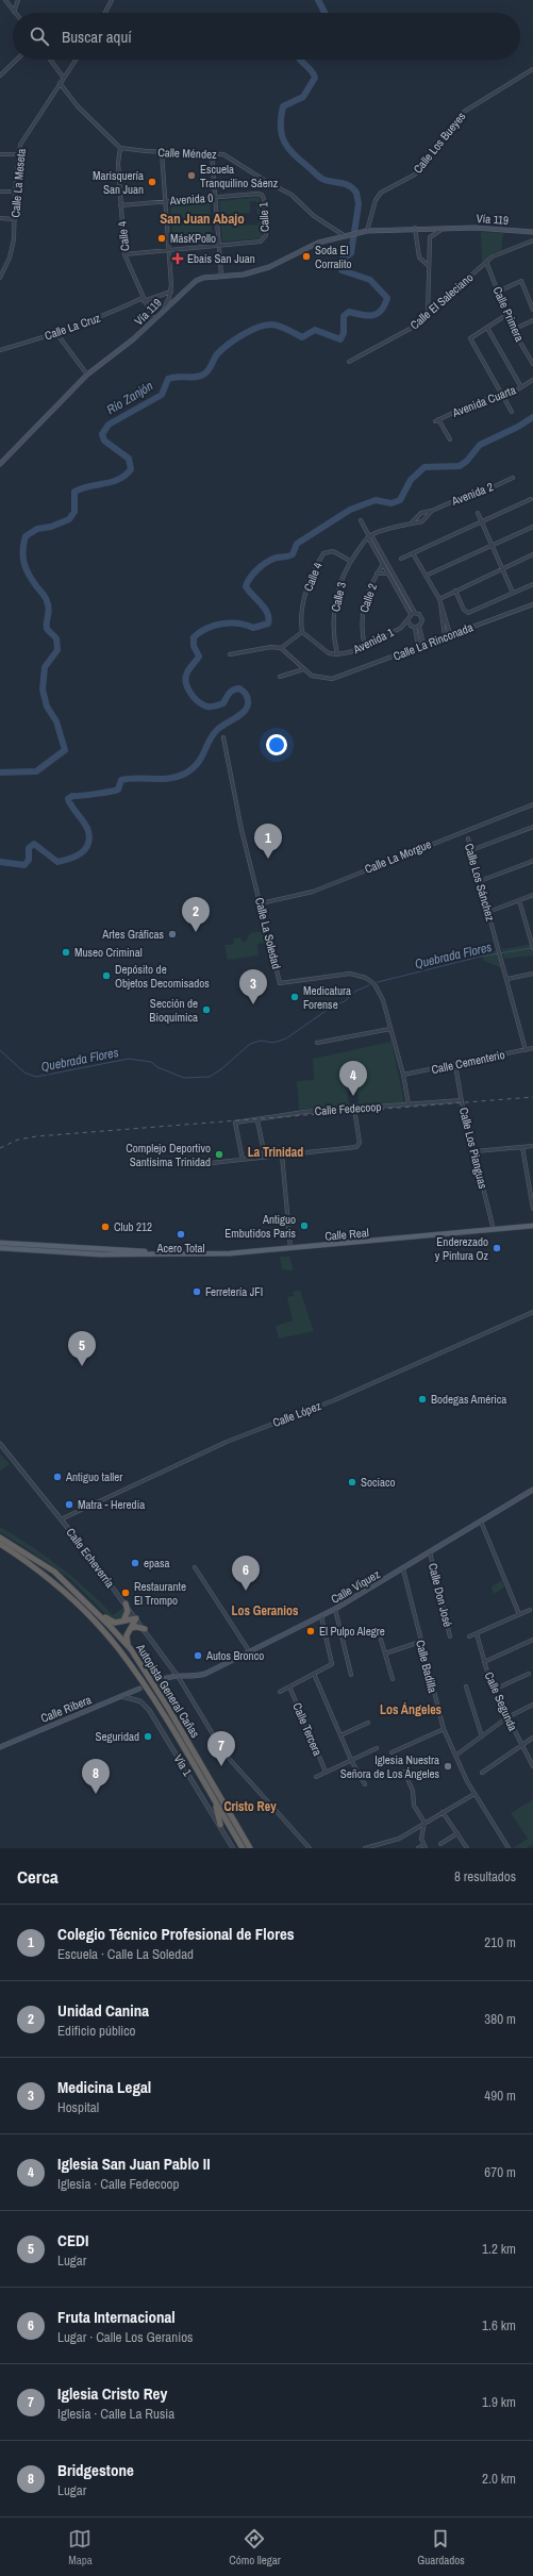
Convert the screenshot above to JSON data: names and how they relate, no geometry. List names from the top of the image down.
{
  "streets": {
    "highway": ["Autopista General Cañas"],
    "main road": [
      "Vía 119",
      "Calle Real",
      "Calle Víquez",
      "Calle Ribera"
    ],
    "street": [
      "Calle Los Bueyes",
      "Calle Méndez",
      "Calle La Meseta",
      "Avenida 0",
      "Calle 1",
      "Calle 4",
      "Calle El Saleciano",
      "Calle Primera",
      "Calle La Cruz",
      "Avenida Cuarta",
      "Avenida 2",
      "Calle 3",
      "Calle 2",
      "Avenida 1",
      "Calle La Rinconada",
      "Calle La Morgue",
      "Calle Los Sánchez",
      "Calle La Soledad",
      "Calle Cementerio",
      "Calle Fedecoop",
      "Calle Los Pianguas",
      "Calle López",
      "Calle Echeverría",
      "Calle Don José",
      "Calle Badilla",
      "Calle Segunda",
      "Calle Tercera",
      "Vía 1"
    ]
  },
  "crossings": [
    ["Calle Los Bueyes", "Vía 119"],
    ["Calle Méndez", "Vía 119"],
    ["Calle Méndez", "Calle 4"],
    ["Avenida 0", "Calle 1"],
    ["Avenida 0", "Calle 4"],
    ["Vía 119", "Calle 4"],
    ["Calle 4", "Calle La Cruz"],
    ["Calle 4", "Calle 3"],
    ["Calle 4", "Avenida 1"],
    ["Calle El Saleciano", "Calle Primera"],
    ["Avenida 2", "Calle 3"],
    ["Calle 3", "Avenida 1"],
    ["Calle 2", "Avenida 1"],
    ["Calle La Morgue", "Calle La Soledad"],
    ["Calle Los Sánchez", "Calle Cementerio"],
    ["Calle La Soledad", "Calle Cementerio"],
    ["Calle La Soledad", "Calle Fedecoop"],
    ["Calle Cementerio", "Calle Los Pianguas"],
    ["Calle Fedecoop", "Calle Los Pianguas"],
    ["Calle Los Pianguas", "Calle Real"],
    ["Calle López", "Calle Echeverría"],
    ["Calle Echeverría", "Calle Víquez"],
    ["Calle Víquez", "Calle Don José"],
    ["Calle Víquez", "Calle Badilla"],
    ["Calle Ribera", "Vía 1"]
  ],
  "districts": [
    "San Juan Abajo",
    "La Trinidad",
    "Los Geranios",
    "Los Ángeles",
    "Cristo Rey"
  ],
  "water": ["Río Zanjón", "Quebrada Flores"],
  "places": {
    "other": [
      "Escuela Tranquilino Sáenz",
      "Marisquería San Juan",
      "MásKPollo",
      "Soda El Corralito",
      "Artes Gráficas",
      "Museo Criminal",
      "Depósito de Objetos Decomisados",
      "Medicatura Forense",
      "Sección de Bioquímica",
      "Complejo Deportivo Santísima Trinidad",
      "Antiguo Embutidos Paris",
      "Club 212",
      "Acero Total",
      "Enderezado y Pintura Oz",
      "Ferretería JFI",
      "Bodegas América",
      "Antiguo taller",
      "Sociaco",
      "Matra - Heredia",
      "epasa",
      "Restaurante El Trompo",
      "El Pulpo Alegre",
      "Autos Bronco",
      "Seguridad",
      "Iglesia Nuestra Señora de Los Ángeles"
    ],
    "health": ["Ebais San Juan"]
  },
  "page": {
    "search": "Buscar aquí",
    "pins": [
      "1",
      "2",
      "3",
      "4",
      "5",
      "6",
      "7",
      "8"
    ],
    "heading": ["Cerca", "8 resultados"],
    "list": [
      {
        "mark": "1",
        "name": "Colegio Técnico Profesional de Flores",
        "note": "Escuela · Calle La Soledad",
        "value": "210 m"
      },
      {
        "mark": "2",
        "name": "Unidad Canina",
        "note": "Edificio público",
        "value": "380 m"
      },
      {
        "mark": "3",
        "name": "Medicina Legal",
        "note": "Hospital",
        "value": "490 m"
      },
      {
        "mark": "4",
        "name": "Iglesia San Juan Pablo II",
        "note": "Iglesia · Calle Fedecoop",
        "value": "670 m"
      },
      {
        "mark": "5",
        "name": "CEDI",
        "note": "Lugar",
        "value": "1.2 km"
      },
      {
        "mark": "6",
        "name": "Fruta Internacional",
        "note": "Lugar · Calle Los Geranios",
        "value": "1.6 km"
      },
      {
        "mark": "7",
        "name": "Iglesia Cristo Rey",
        "note": "Iglesia · Calle La Rusia",
        "value": "1.9 km"
      },
      {
        "mark": "8",
        "name": "Bridgestone",
        "note": "Lugar",
        "value": "2.0 km"
      }
    ],
    "nav": ["Mapa", "Cómo llegar", "Guardados"]
  }
}
